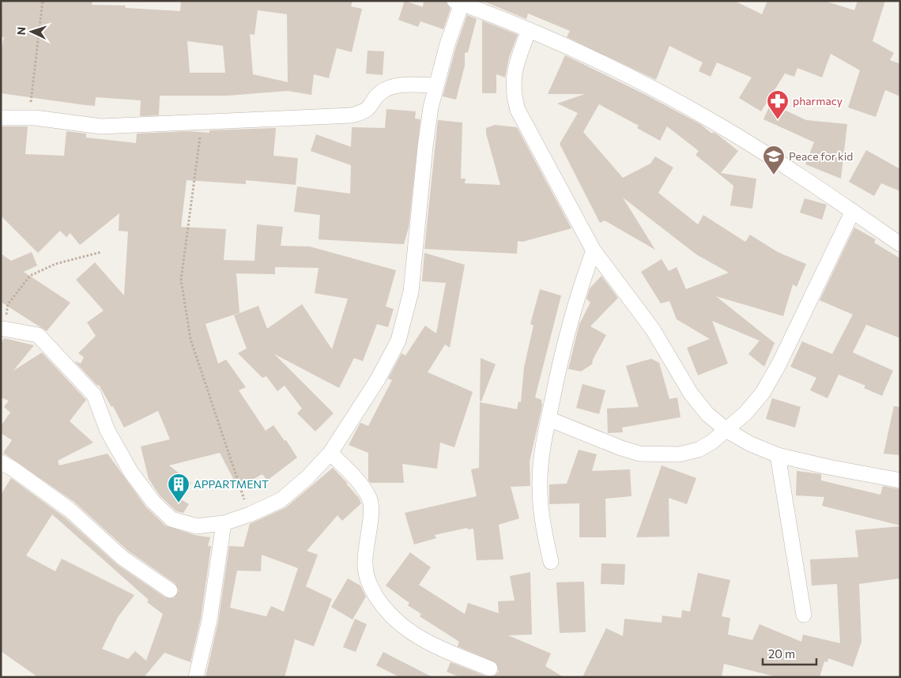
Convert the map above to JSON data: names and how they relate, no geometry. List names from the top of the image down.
{
  "places": {
    "pharmacy": ["pharmacy"],
    "school or university": ["Peace for kid"],
    "building": ["APPARTMENT"]
  },
  "scale_bar": "20 m",
  "north": "left"
}
